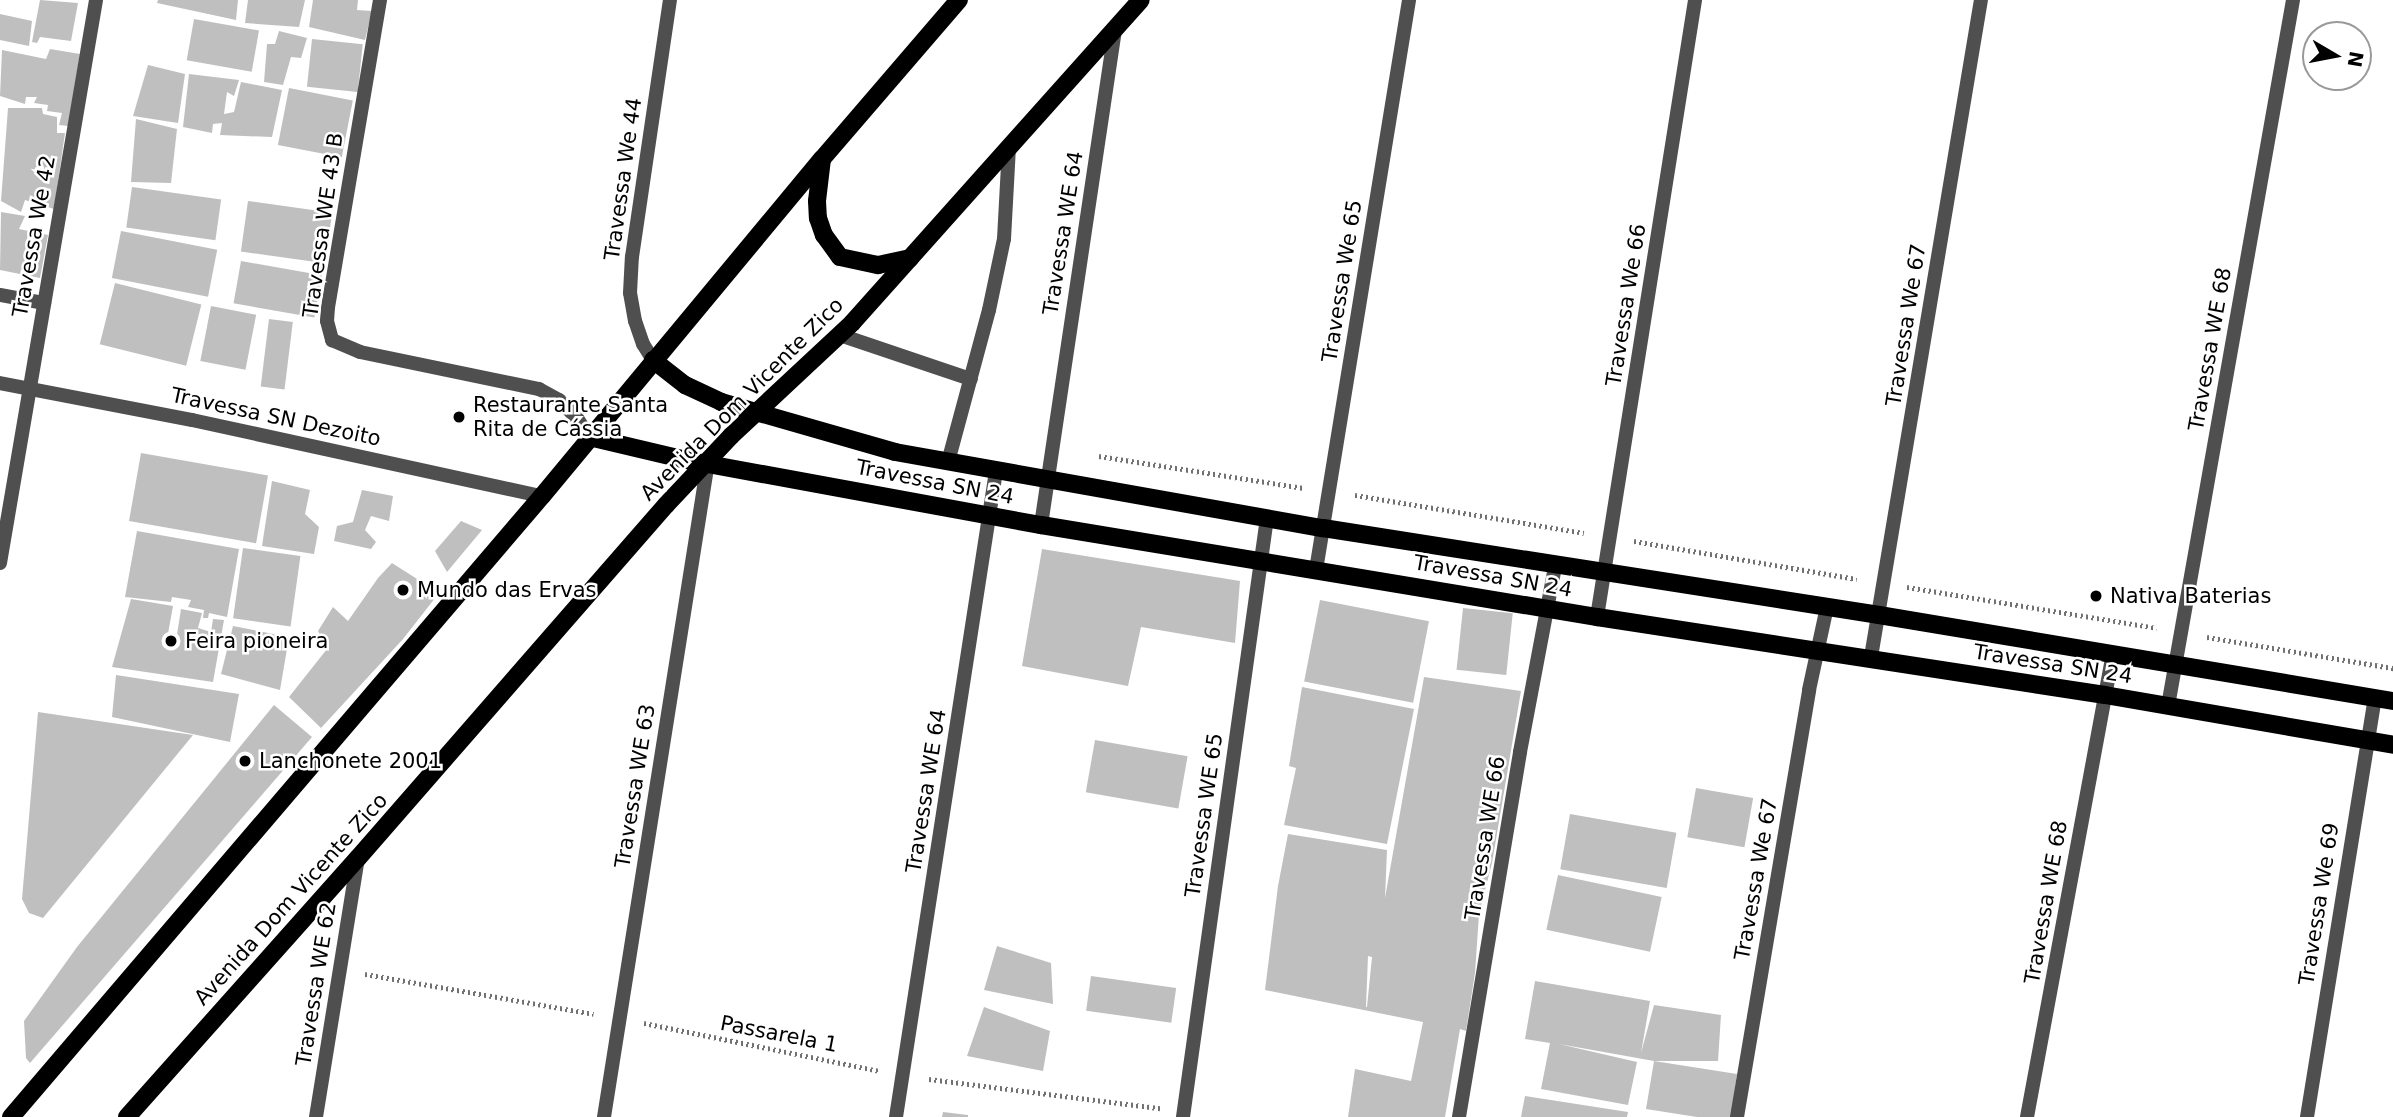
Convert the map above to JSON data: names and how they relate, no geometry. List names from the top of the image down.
{
  "streets": {
    "main road": ["Avenida Dom Vicente Zico", "Travessa SN 24"],
    "street": [
      "Travessa We 44",
      "Travessa WE 43 B",
      "Travessa WE 64",
      "Travessa We 42",
      "Travessa We 65",
      "Travessa We 66",
      "Travessa We 67",
      "Travessa WE 68",
      "Travessa SN Dezoito",
      "Travessa WE 63",
      "Travessa WE 65",
      "Travessa WE 66",
      "Travessa We 69",
      "Travessa WE 62"
    ],
    "path": ["Passarela 1"]
  },
  "crossings": [
    ["Travessa We 44", "Travessa SN 24"],
    ["Travessa WE 43 B", "Travessa SN 24"],
    ["Travessa WE 64", "Avenida Dom Vicente Zico"],
    ["Travessa WE 64", "Travessa SN 24"],
    ["Travessa WE 64", "Passarela 1"],
    ["Travessa We 42", "Travessa SN Dezoito"],
    ["Travessa We 65", "Travessa SN 24"],
    ["Travessa We 66", "Travessa SN 24"],
    ["Travessa We 67", "Travessa SN 24"],
    ["Travessa WE 68", "Travessa SN 24"],
    ["Avenida Dom Vicente Zico", "Travessa SN 24"],
    ["Avenida Dom Vicente Zico", "Travessa WE 63"],
    ["Avenida Dom Vicente Zico", "Travessa WE 62"],
    ["Travessa SN 24", "Travessa WE 63"],
    ["Travessa SN 24", "Travessa WE 65"],
    ["Travessa SN 24", "Travessa WE 66"],
    ["Travessa SN 24", "Travessa We 69"],
    ["Travessa WE 63", "Passarela 1"],
    ["Travessa WE 65", "Passarela 1"],
    ["Travessa WE 62", "Passarela 1"]
  ],
  "places": [
    "Restaurante Santa Rita de Cássia",
    "Mundo das Ervas",
    "Nativa Baterias",
    "Feira pioneira",
    "Lanchonete 2001"
  ],
  "north": "right"
}
